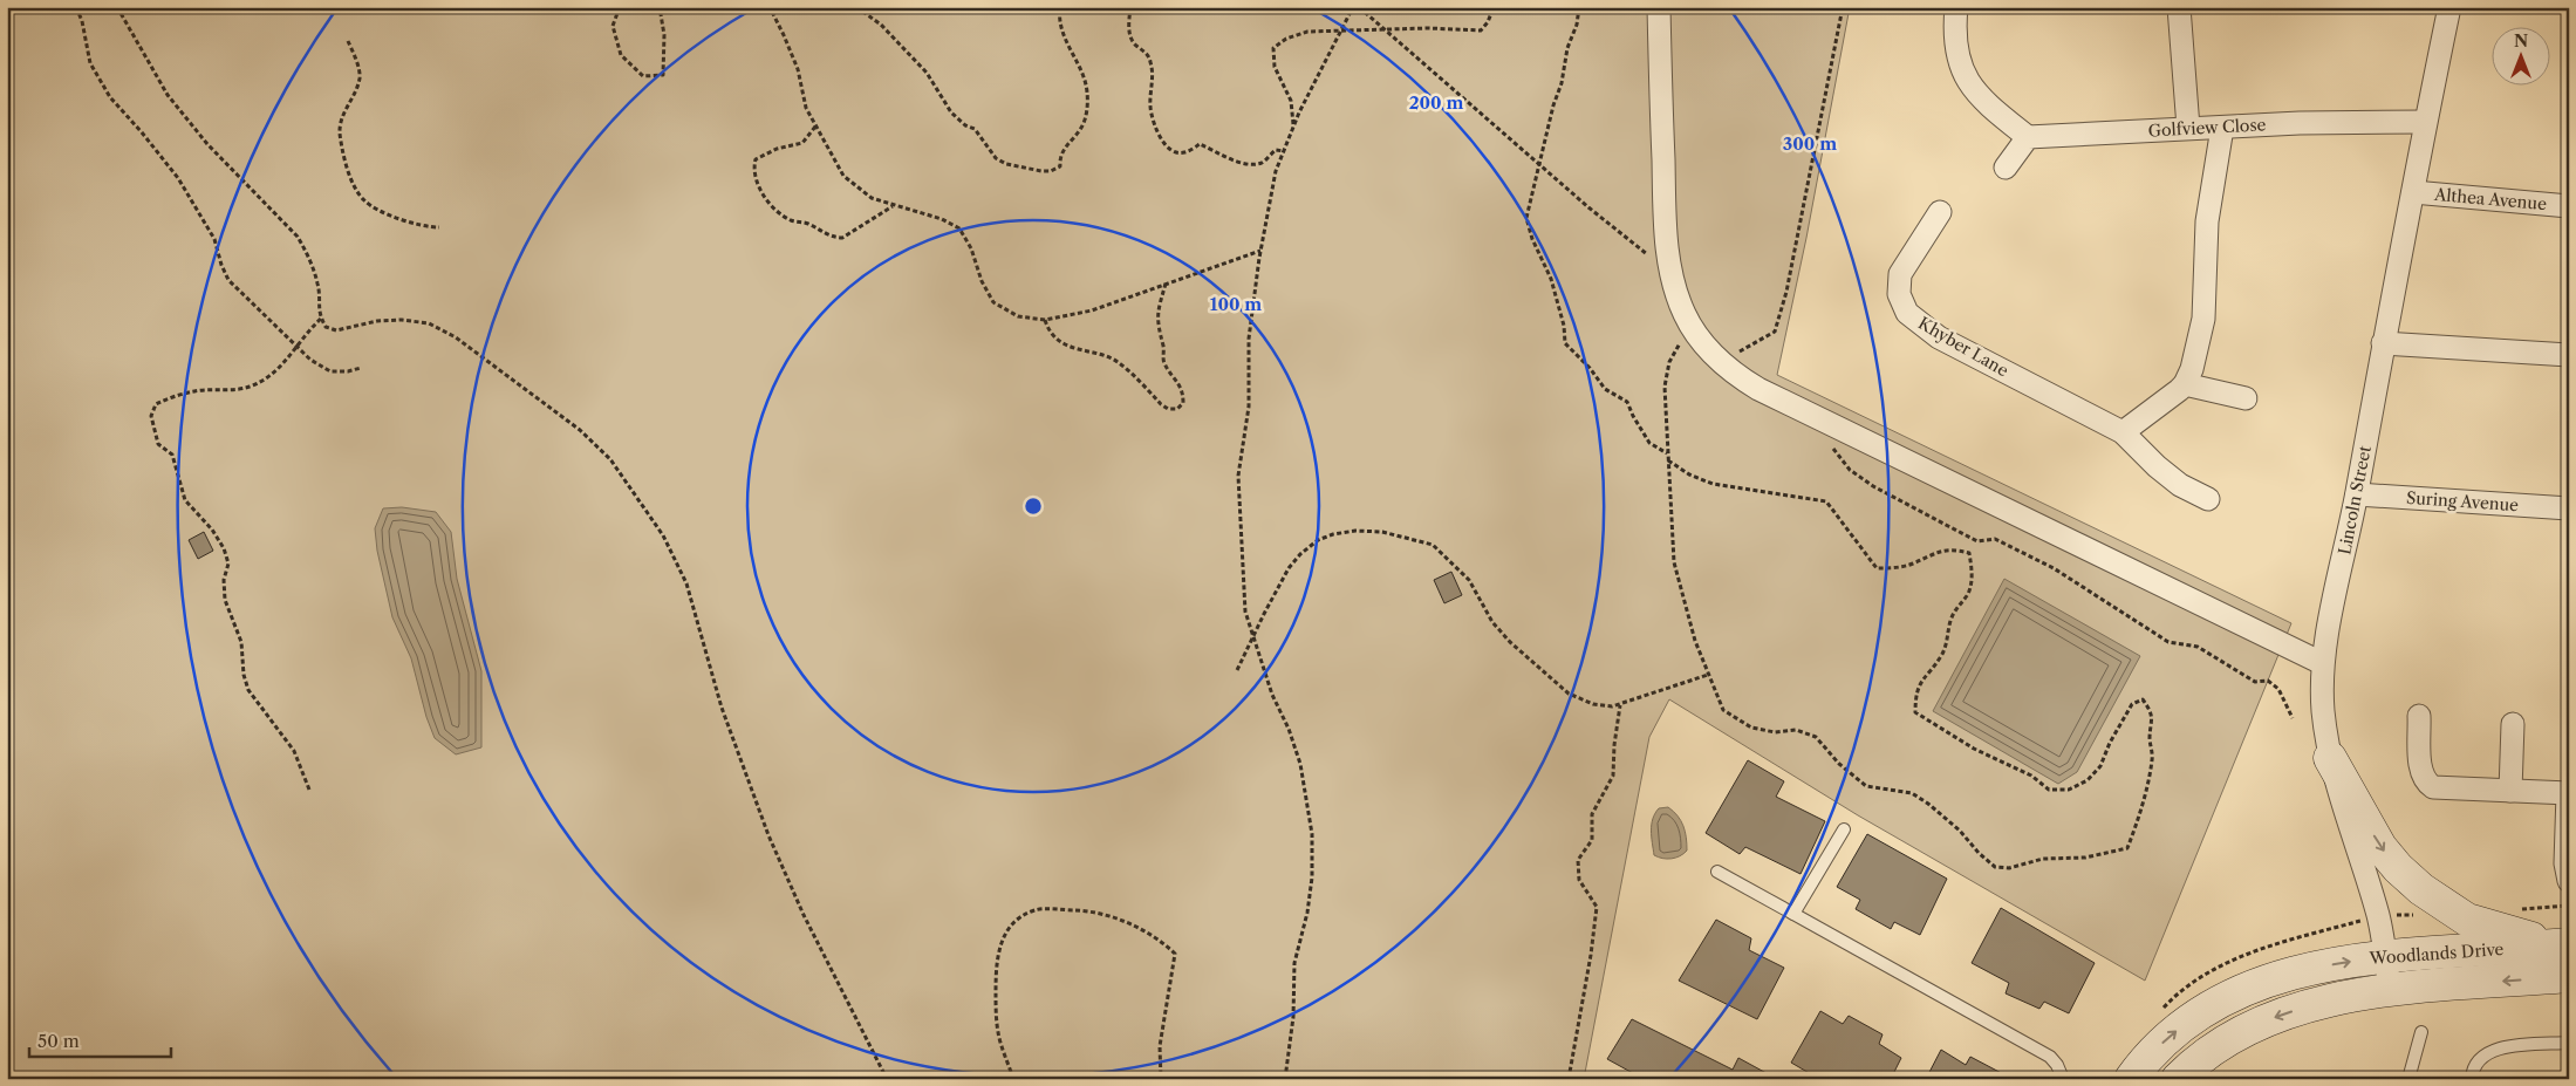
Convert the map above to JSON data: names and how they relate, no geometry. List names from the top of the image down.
{
  "streets": {
    "main road": ["Woodlands Drive"],
    "street": [
      "Golfview Close",
      "Althea Avenue",
      "Khyber Lane",
      "Lincoln Street",
      "Suring Avenue"
    ]
  },
  "crossings": [
    ["Golfview Close", "Lincoln Street"],
    ["Althea Avenue", "Lincoln Street"],
    ["Lincoln Street", "Suring Avenue"],
    ["Lincoln Street", "Woodlands Drive"]
  ],
  "scale_bar": "50 m",
  "north": "top",
  "rings": ["200 m", "300 m", "100 m"]
}
